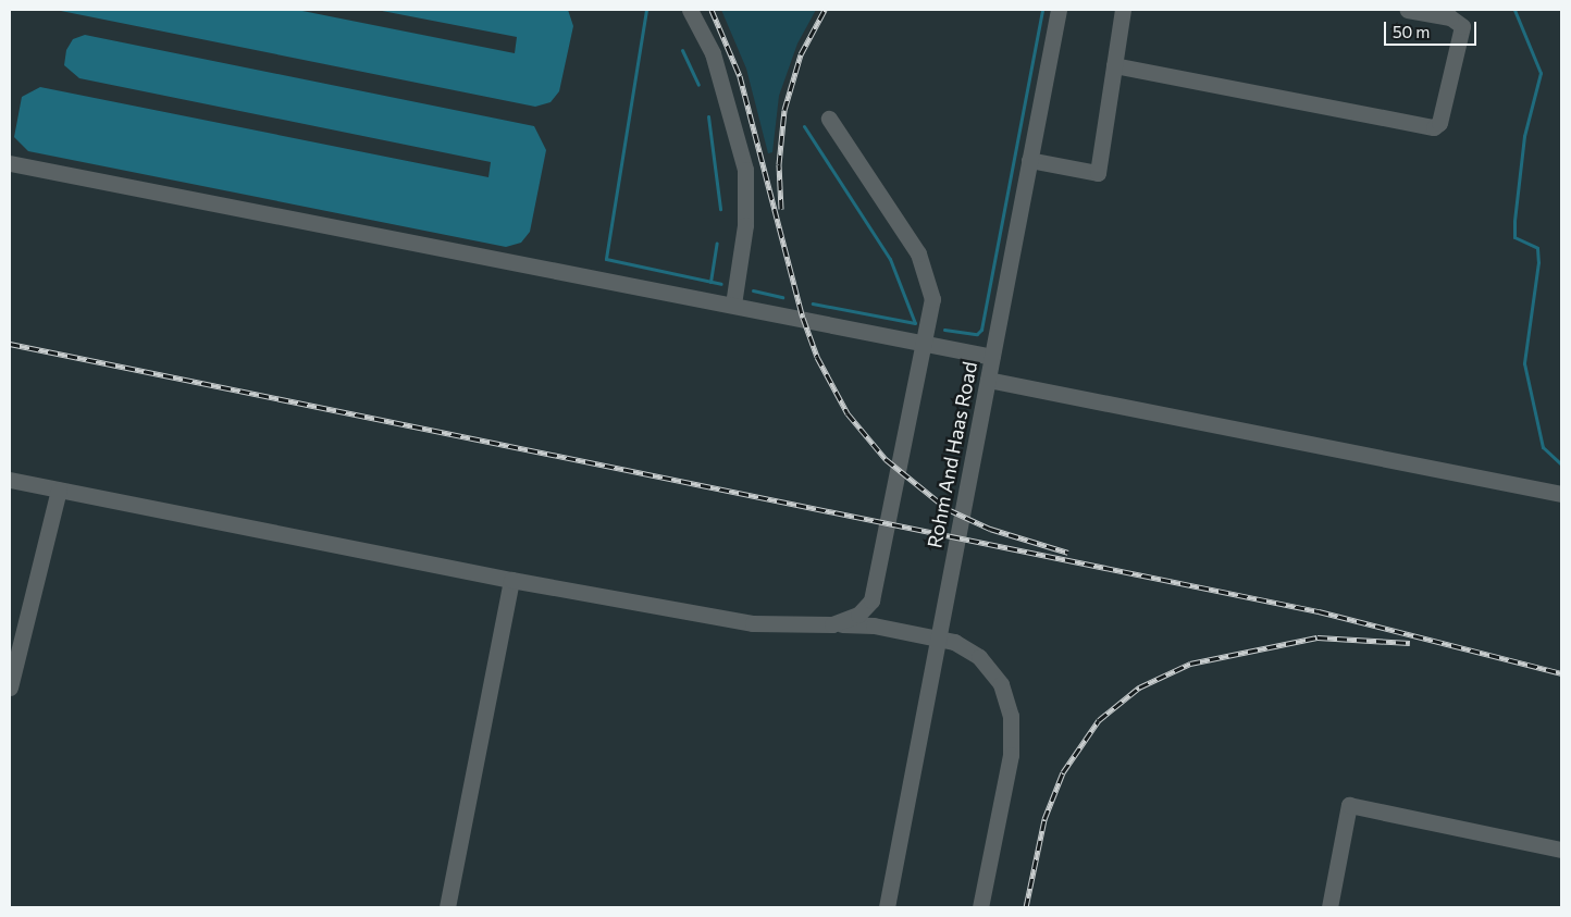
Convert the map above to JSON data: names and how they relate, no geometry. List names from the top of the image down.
{
  "streets": {
    "street": ["Rohm And Haas Road"]
  },
  "scale_bar": "50 m"
}
